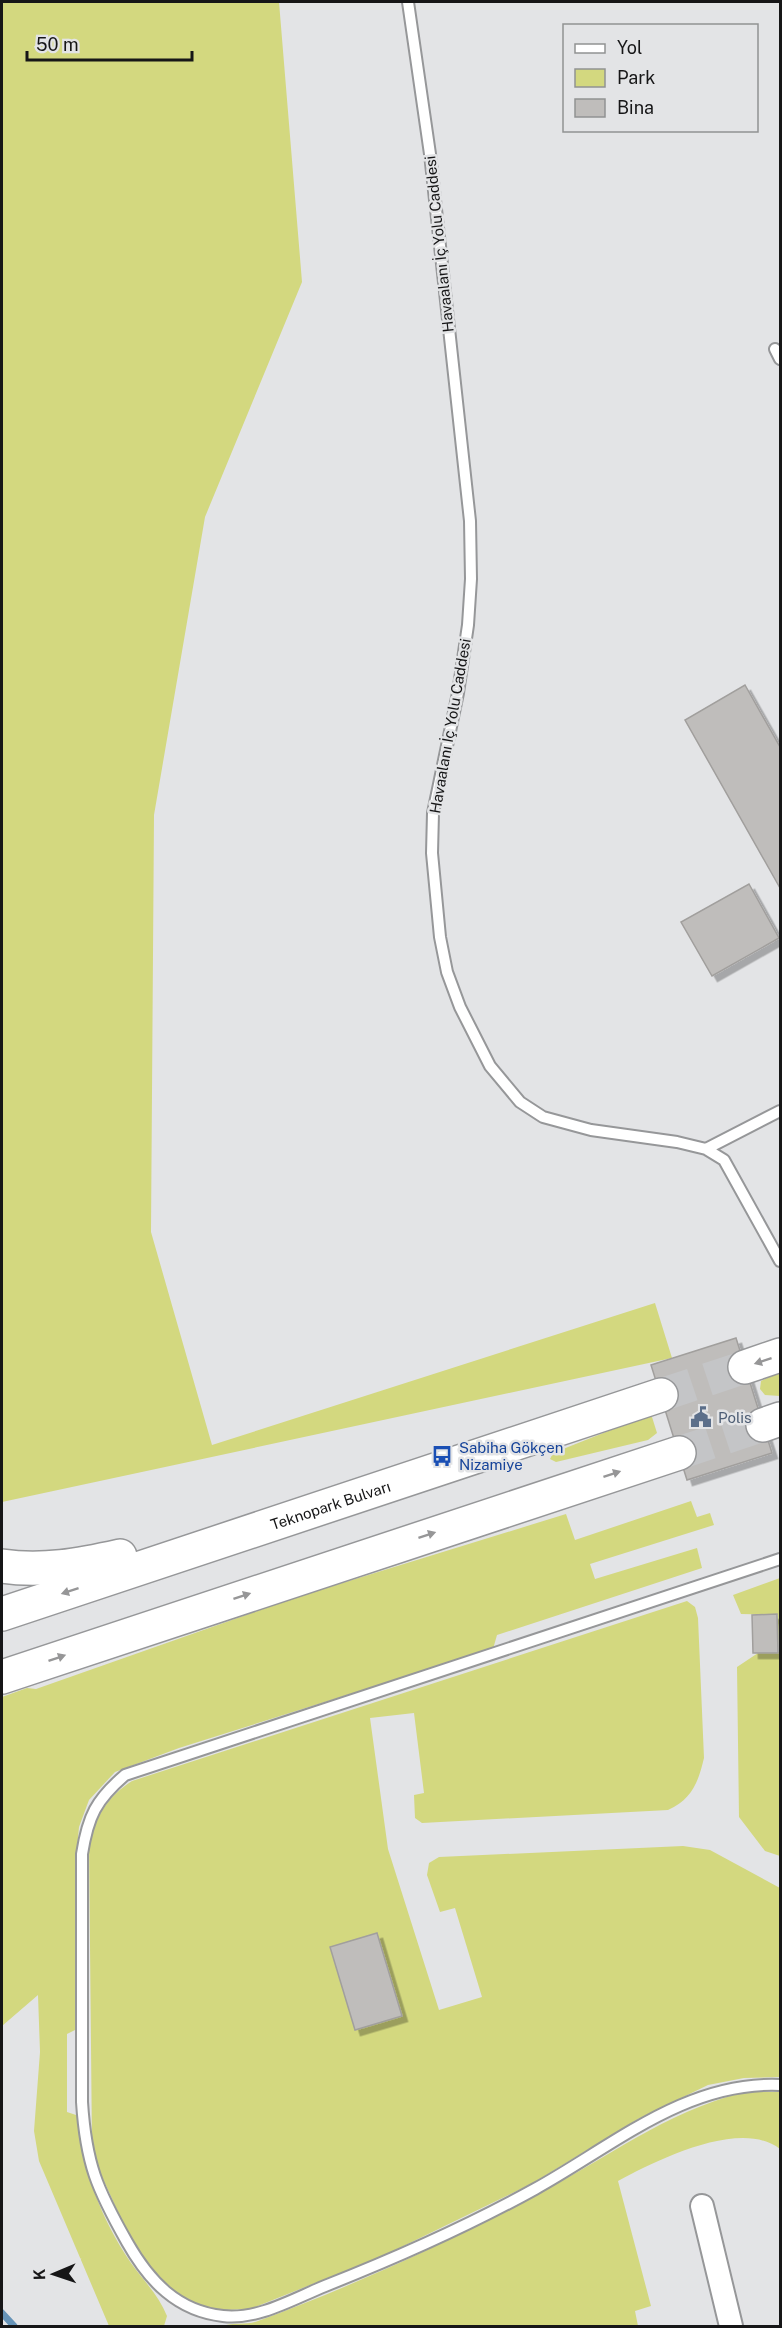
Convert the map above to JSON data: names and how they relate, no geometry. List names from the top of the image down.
{
  "streets": {
    "highway": ["Teknopark Bulvarı"],
    "lane": ["Havaalanı İç Yolu Caddesi"]
  },
  "places": {
    "public building": ["Polis"],
    "bus stop": ["Sabiha Gökçen Nizamiye"]
  },
  "legend": ["Yol", "Park", "Bina"],
  "scale_bar": "50 m",
  "north": "left"
}
